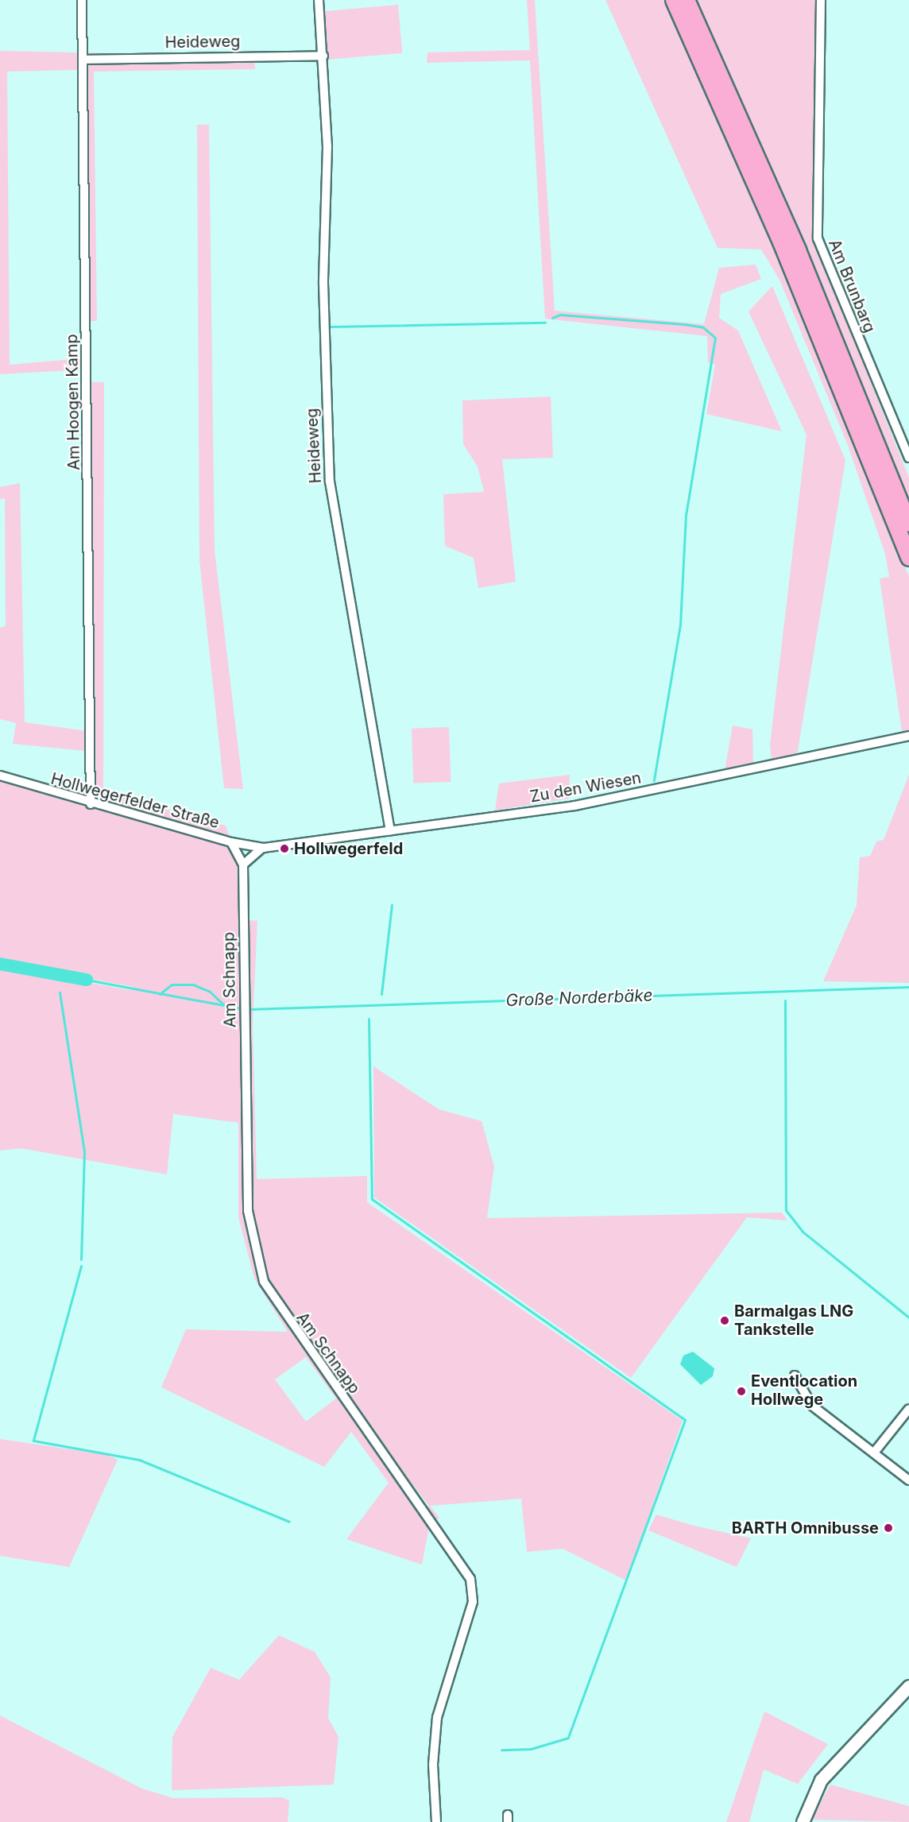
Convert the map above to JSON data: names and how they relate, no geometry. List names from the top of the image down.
{
  "streets": {
    "street": [
      "Heideweg",
      "Am Brunbarg",
      "Am Hoogen Kamp",
      "Zu den Wiesen",
      "Hollwegerfelder Straße",
      "Am Schnapp"
    ]
  },
  "crossings": [
    ["Heideweg", "Am Hoogen Kamp"],
    ["Heideweg", "Zu den Wiesen"],
    ["Am Hoogen Kamp", "Hollwegerfelder Straße"],
    ["Zu den Wiesen", "Hollwegerfelder Straße"],
    ["Hollwegerfelder Straße", "Am Schnapp"]
  ],
  "water": ["Große Norderbäke"],
  "places": [
    "Hollwegerfeld",
    "Barmalgas LNG Tankstelle",
    "Eventlocation Hollwege",
    "BARTH Omnibusse"
  ]
}
